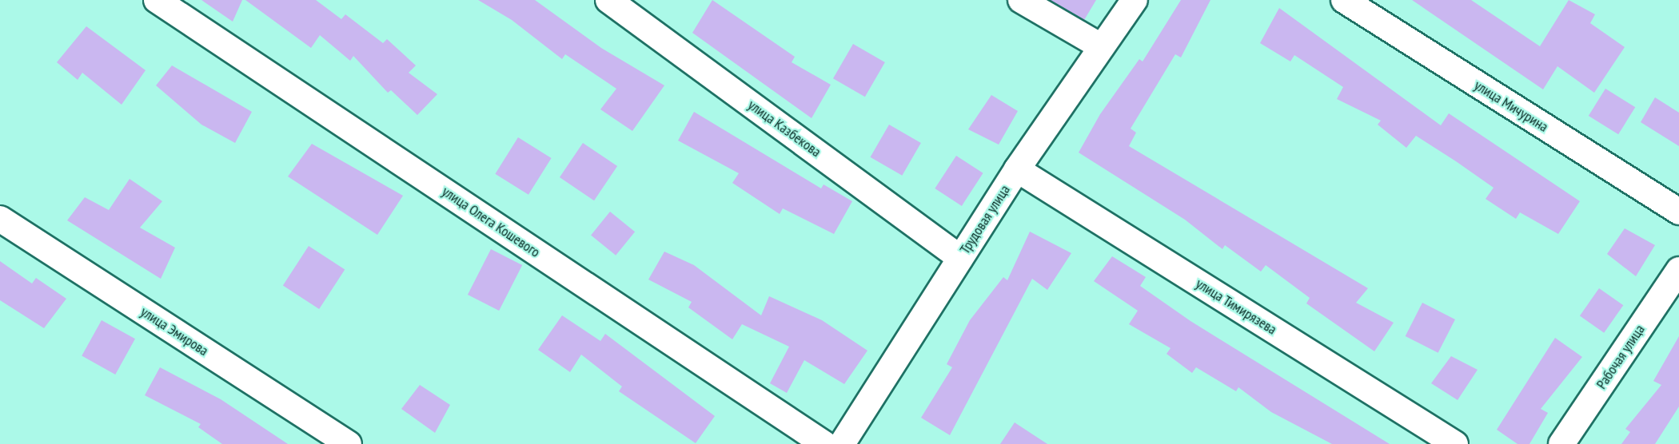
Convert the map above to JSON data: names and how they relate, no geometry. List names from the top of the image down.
{
  "streets": {
    "street": [
      "улица Мичурина",
      "улица Казбекова",
      "Трудовая улица",
      "улица Олега Кошевого",
      "улица Тимирязева",
      "улица Эмирова",
      "Рабочая улица"
    ]
  },
  "crossings": [
    ["улица Казбекова", "Трудовая улица"],
    ["Трудовая улица", "улица Олега Кошевого"],
    ["Трудовая улица", "улица Тимирязева"]
  ]
}
